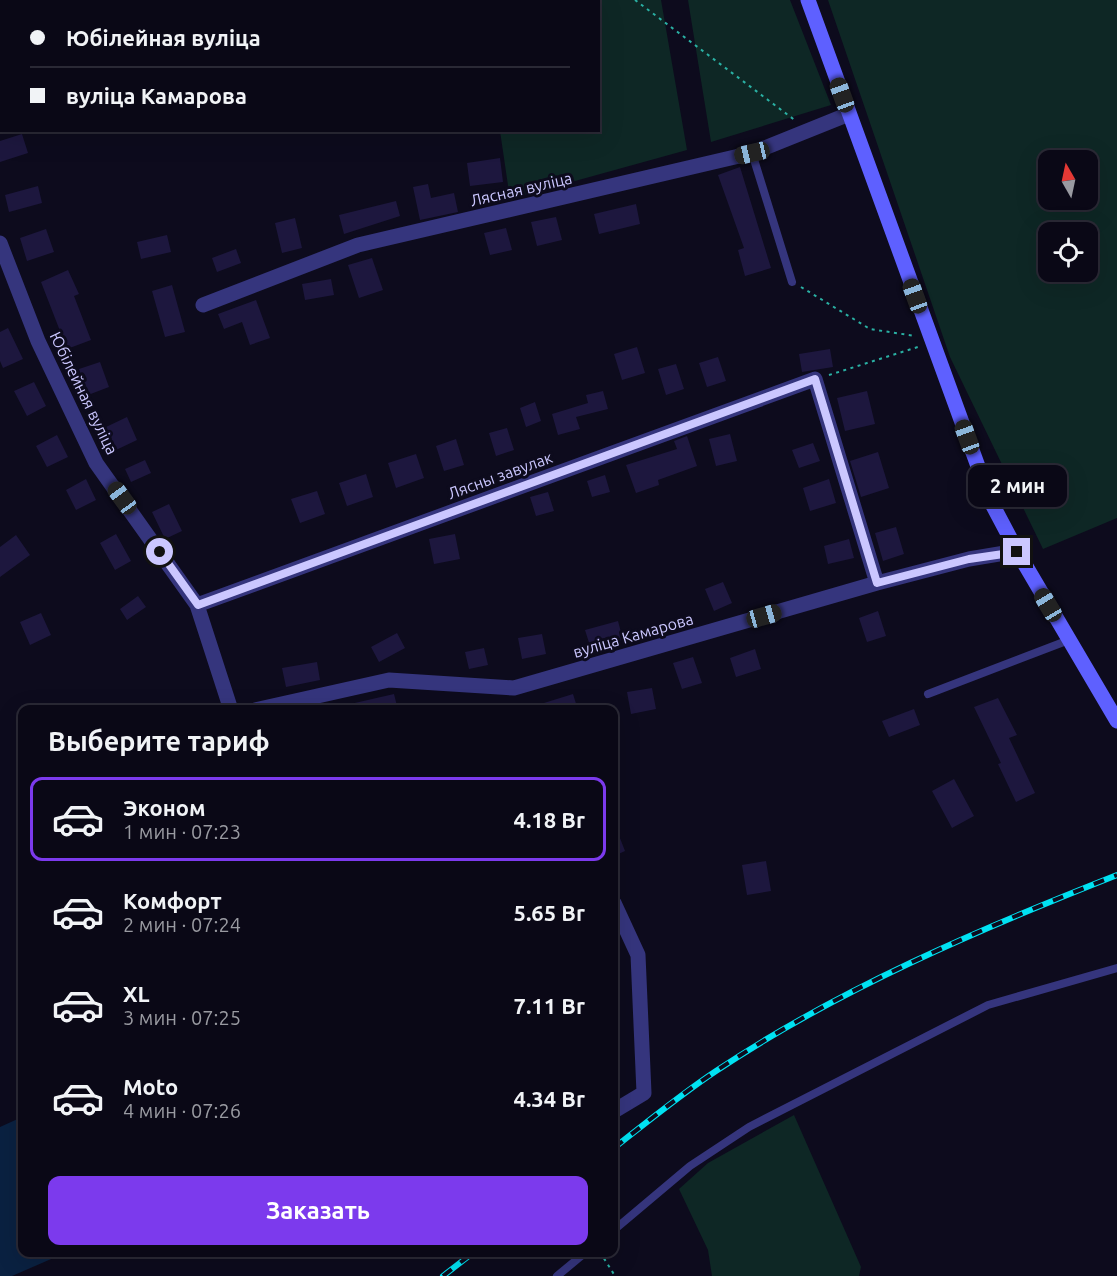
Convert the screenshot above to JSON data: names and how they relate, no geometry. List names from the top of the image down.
{
  "streets": {
    "street": [
      "Лясная вуліца",
      "Юбілейная вуліца",
      "Лясны завулак",
      "вуліца Камарова"
    ]
  },
  "crossings": [
    ["Юбілейная вуліца", "Лясны завулак"]
  ],
  "north": "top",
  "page": {
    "banner": ["Юбілейная вуліца", "вуліца Камарова"],
    "bubble": "2 мин",
    "heading": "Выберите тариф",
    "list": [
      {
        "name": "Эконом",
        "note": "1 мин · 07:23",
        "value": "4.18 Br"
      },
      {
        "name": "Комфорт",
        "note": "2 мин · 07:24",
        "value": "5.65 Br"
      },
      {
        "name": "XL",
        "note": "3 мин · 07:25",
        "value": "7.11 Br"
      },
      {
        "name": "Moto",
        "note": "4 мин · 07:26",
        "value": "4.34 Br"
      }
    ],
    "buttons": "Заказать"
  }
}
